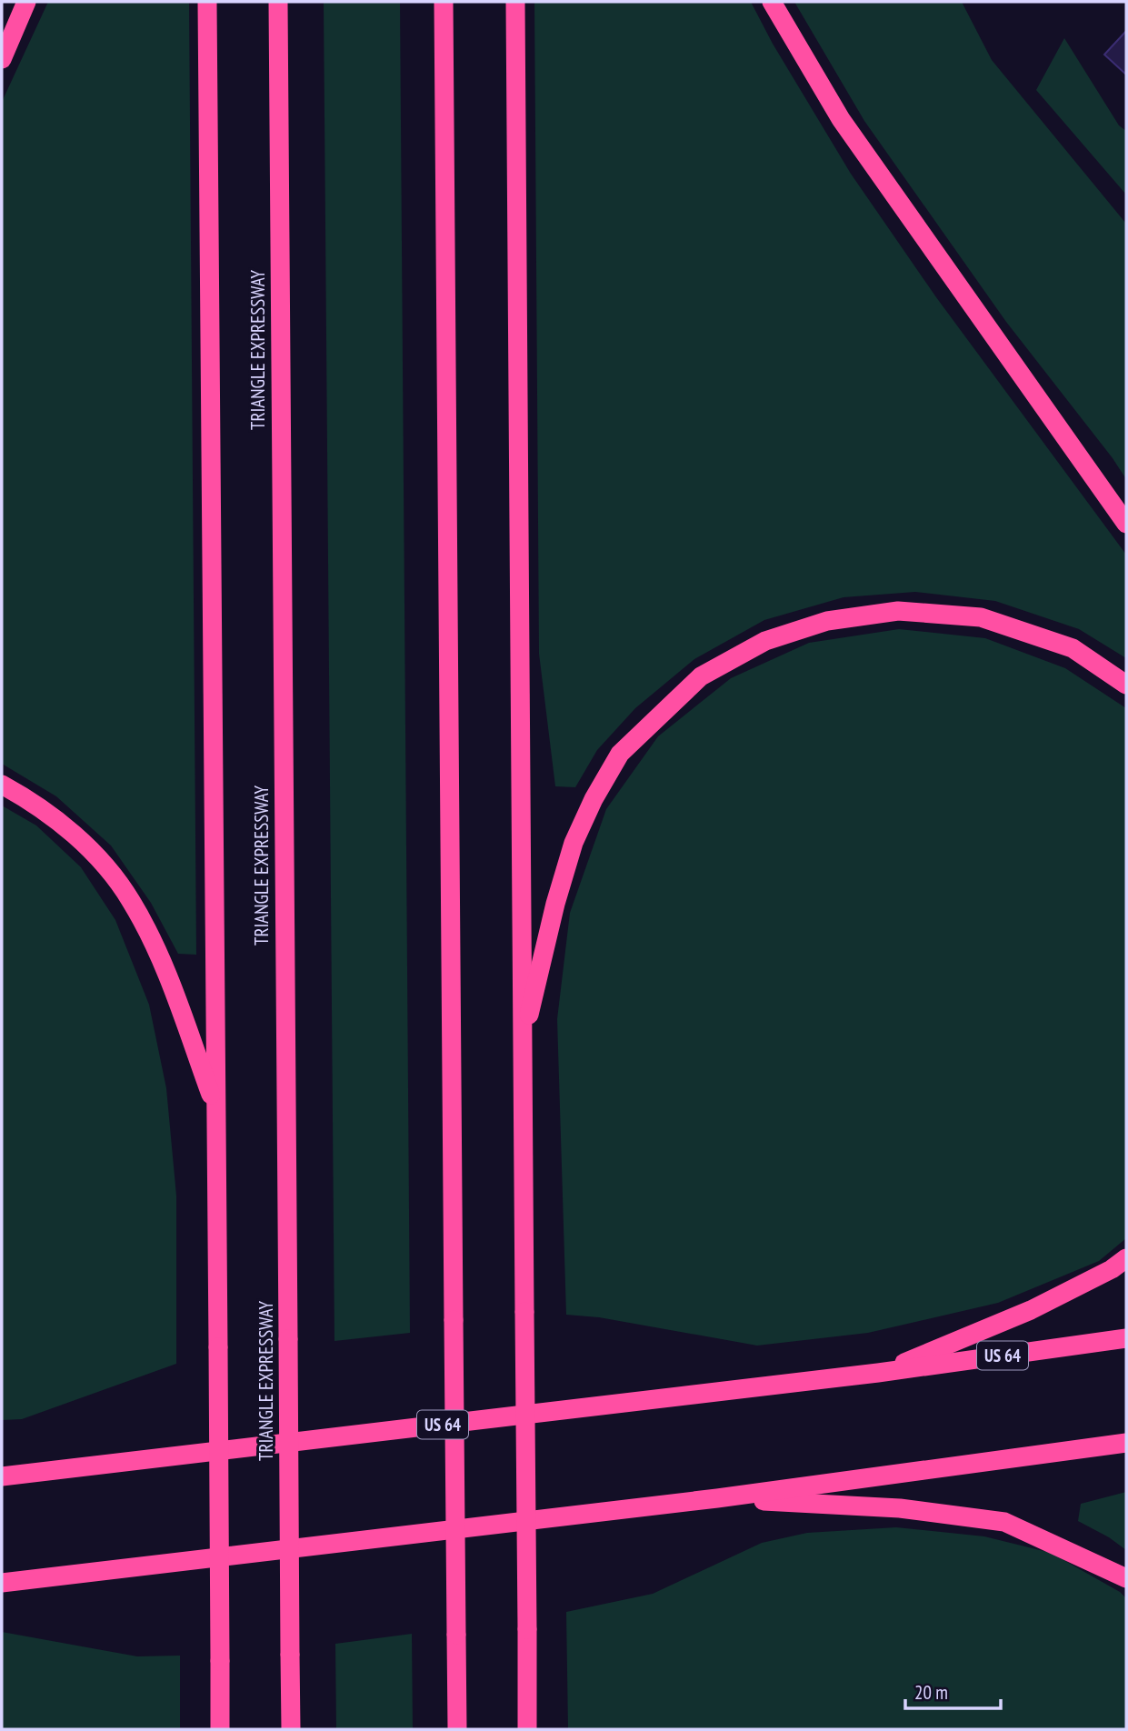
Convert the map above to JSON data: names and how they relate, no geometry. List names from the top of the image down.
{
  "streets": {
    "highway": ["TRIANGLE EXPRESSWAY", "US 64"]
  },
  "scale_bar": "20 m"
}
